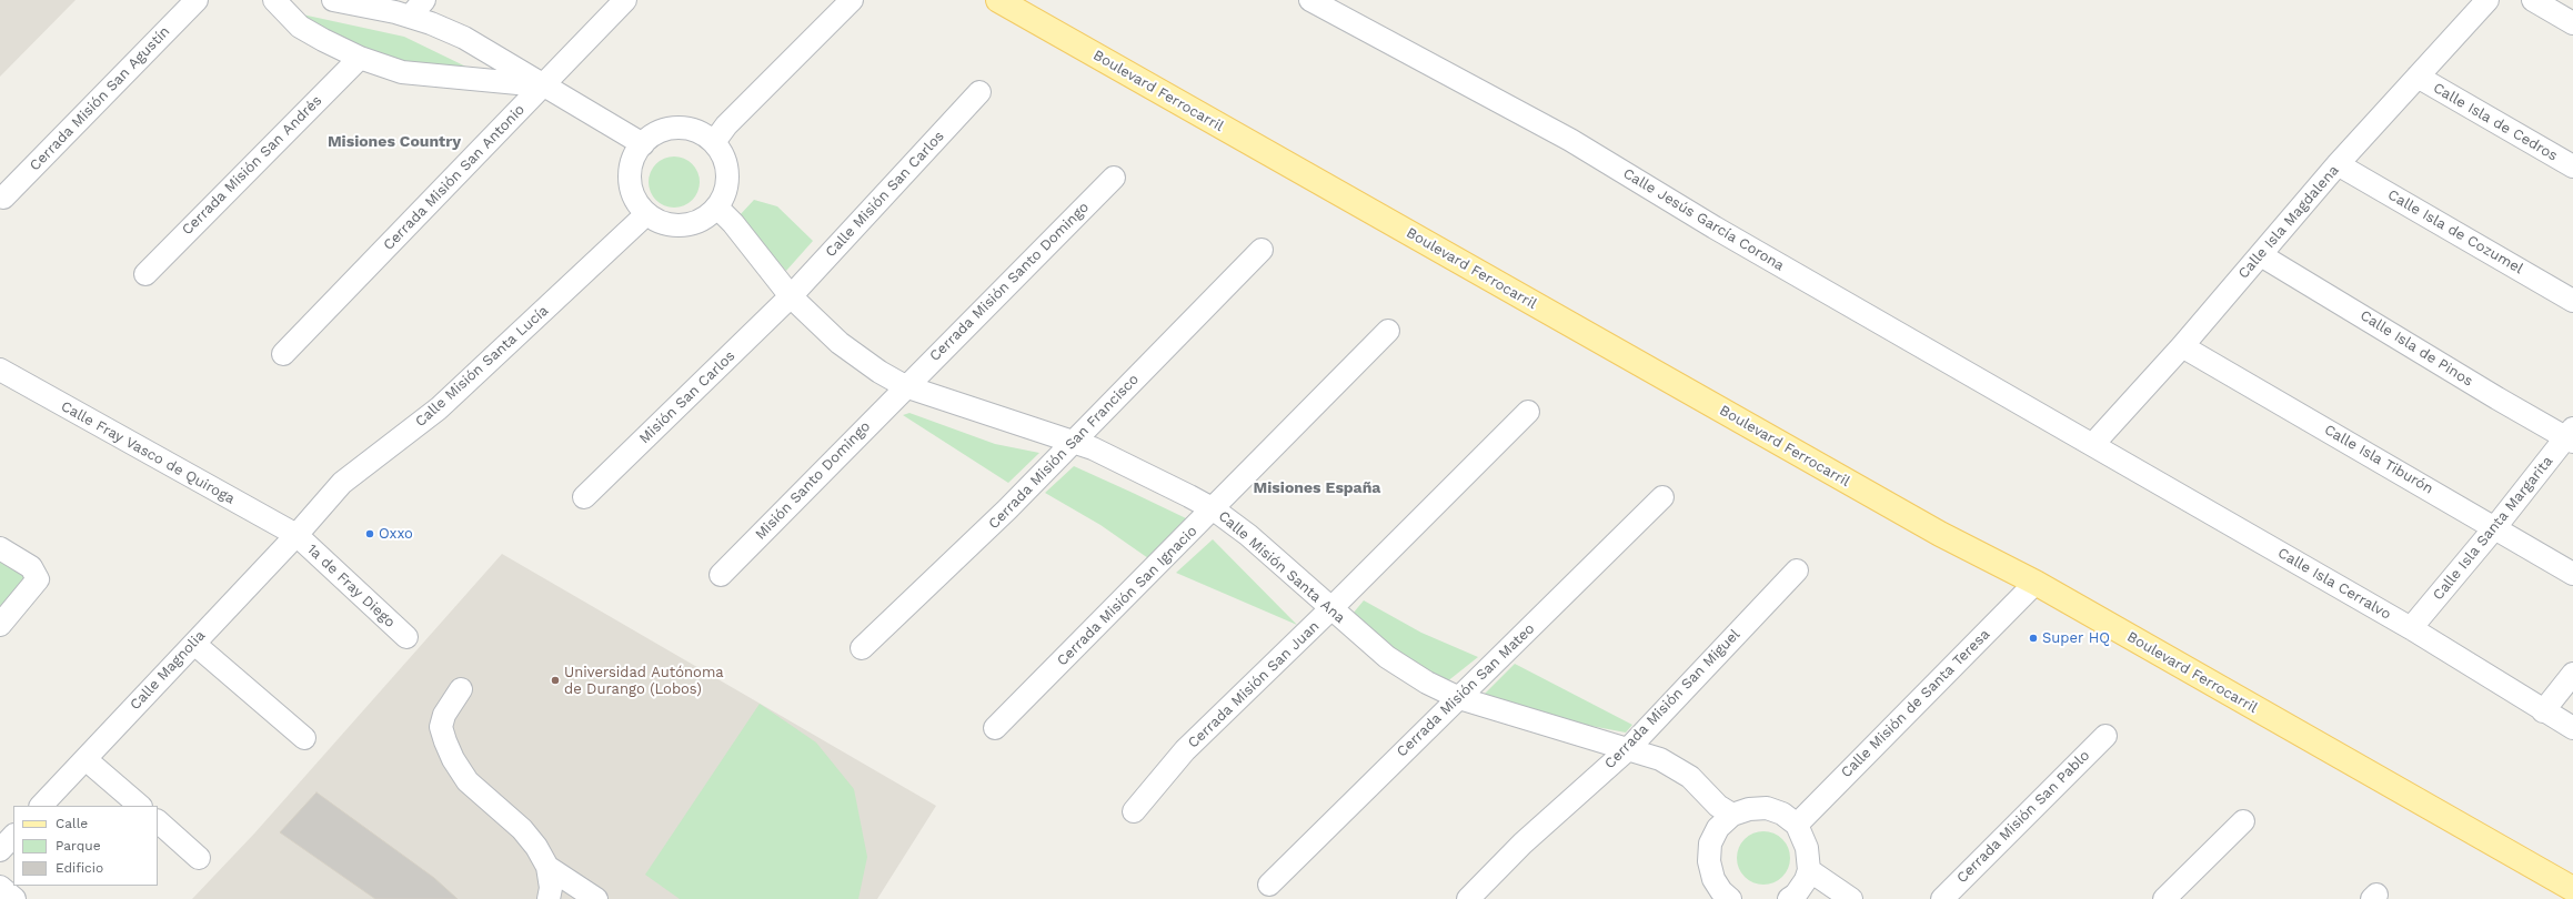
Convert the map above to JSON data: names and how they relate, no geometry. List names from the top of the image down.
{
  "streets": {
    "main road": ["Boulevard Ferrocarril"],
    "street": [
      "Cerrada Misión San Agustín",
      "Calle Isla de Cedros",
      "Cerrada Misión San Andrés",
      "Cerrada Misión San Antonio",
      "Calle Misión San Carlos",
      "Calle Jesús García Corona",
      "Calle Isla Magdalena",
      "Calle Isla de Cozumel",
      "Cerrada Misión Santo Domingo",
      "Calle Isla de Pinos",
      "Calle Misión Santa Lucía",
      "Misión San Carlos",
      "Cerrada Misión San Francisco",
      "Calle Fray Vasco de Quiroga",
      "Calle Isla Tiburón",
      "Misión Santo Domingo",
      "Calle Isla Santa Margarita",
      "Calle Misión Santa Ana",
      "Calle Isla Cerralvo",
      "1a de Fray Diego",
      "Cerrada Misión San Ignacio",
      "Calle Magnolia",
      "Cerrada Misión San Juan",
      "Cerrada Misión San Mateo",
      "Cerrada Misión San Miguel",
      "Calle Misión de Santa Teresa",
      "Cerrada Misión San Pablo"
    ]
  },
  "crossings": [
    ["Boulevard Ferrocarril", "Calle Misión de Santa Teresa"],
    ["Calle Isla de Cedros", "Calle Isla Magdalena"],
    ["Calle Misión San Carlos", "Misión San Carlos"],
    ["Calle Misión San Carlos", "Calle Misión Santa Ana"],
    ["Calle Jesús García Corona", "Calle Isla Magdalena"],
    ["Calle Jesús García Corona", "Calle Isla Cerralvo"],
    ["Calle Isla Magdalena", "Calle Isla de Cozumel"],
    ["Calle Isla Magdalena", "Calle Isla de Pinos"],
    ["Calle Isla Magdalena", "Calle Isla Tiburón"],
    ["Calle Isla Magdalena", "Calle Isla Cerralvo"],
    ["Cerrada Misión Santo Domingo", "Misión Santo Domingo"],
    ["Cerrada Misión Santo Domingo", "Calle Misión Santa Ana"],
    ["Calle Isla de Pinos", "Calle Isla Santa Margarita"],
    ["Calle Misión Santa Lucía", "Calle Fray Vasco de Quiroga"],
    ["Calle Misión Santa Lucía", "Calle Misión Santa Ana"],
    ["Calle Misión Santa Lucía", "1a de Fray Diego"],
    ["Calle Misión Santa Lucía", "Calle Magnolia"],
    ["Misión San Carlos", "Calle Misión Santa Ana"],
    ["Cerrada Misión San Francisco", "Calle Misión Santa Ana"],
    ["Calle Fray Vasco de Quiroga", "1a de Fray Diego"],
    ["Calle Fray Vasco de Quiroga", "Calle Magnolia"],
    ["Calle Isla Tiburón", "Calle Isla Santa Margarita"],
    ["Misión Santo Domingo", "Calle Misión Santa Ana"],
    ["Calle Isla Santa Margarita", "Calle Isla Cerralvo"],
    ["Calle Misión Santa Ana", "Cerrada Misión San Ignacio"],
    ["Calle Misión Santa Ana", "Cerrada Misión San Juan"],
    ["Calle Misión Santa Ana", "Cerrada Misión San Mateo"],
    ["Calle Misión Santa Ana", "Cerrada Misión San Miguel"],
    ["1a de Fray Diego", "Calle Magnolia"]
  ],
  "districts": ["Misiones Country", "Misiones España"],
  "places": ["Oxxo", "Super HQ", "Universidad Autónoma de Durango (Lobos)"],
  "legend": ["Calle", "Parque", "Edificio"]
}
